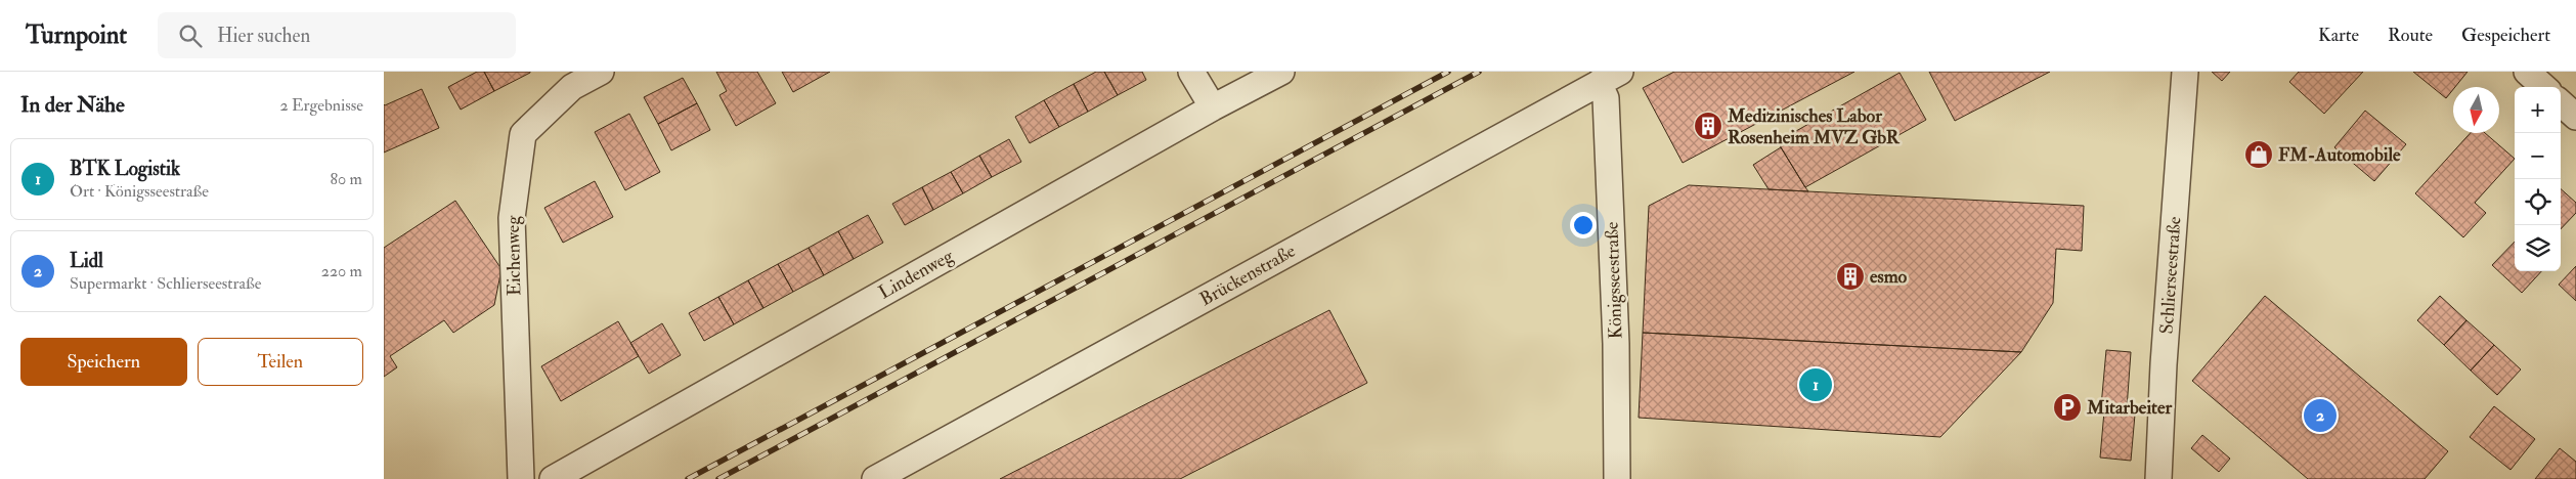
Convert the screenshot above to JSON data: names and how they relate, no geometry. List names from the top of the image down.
{
  "streets": {
    "street": [
      "Eichenweg",
      "Lindenweg",
      "Brückenstraße",
      "Schlierseestraße",
      "Königsseestraße"
    ]
  },
  "crossings": [
    ["Brückenstraße", "Königsseestraße"]
  ],
  "places": {
    "building": ["Medizinisches Labor Rosenheim MVZ GbR", "esmo"],
    "shop": ["FM-Automobile"],
    "parking": ["Mitarbeiter"]
  },
  "north": "bottom",
  "page": {
    "header": "Turnpoint",
    "search": "Hier suchen",
    "nav": ["Karte", "Route", "Gespeichert"],
    "heading": ["In der Nähe", "2 Ergebnisse"],
    "map_buttons": ["+", "−"],
    "list": [
      {
        "mark": "1",
        "name": "BTK Logistik",
        "note": "Ort · Königsseestraße",
        "value": "80 m"
      },
      {
        "mark": "2",
        "name": "Lidl",
        "note": "Supermarkt · Schlierseestraße",
        "value": "220 m"
      }
    ],
    "buttons": ["Speichern", "Teilen"],
    "pins": ["1", "2"]
  }
}
